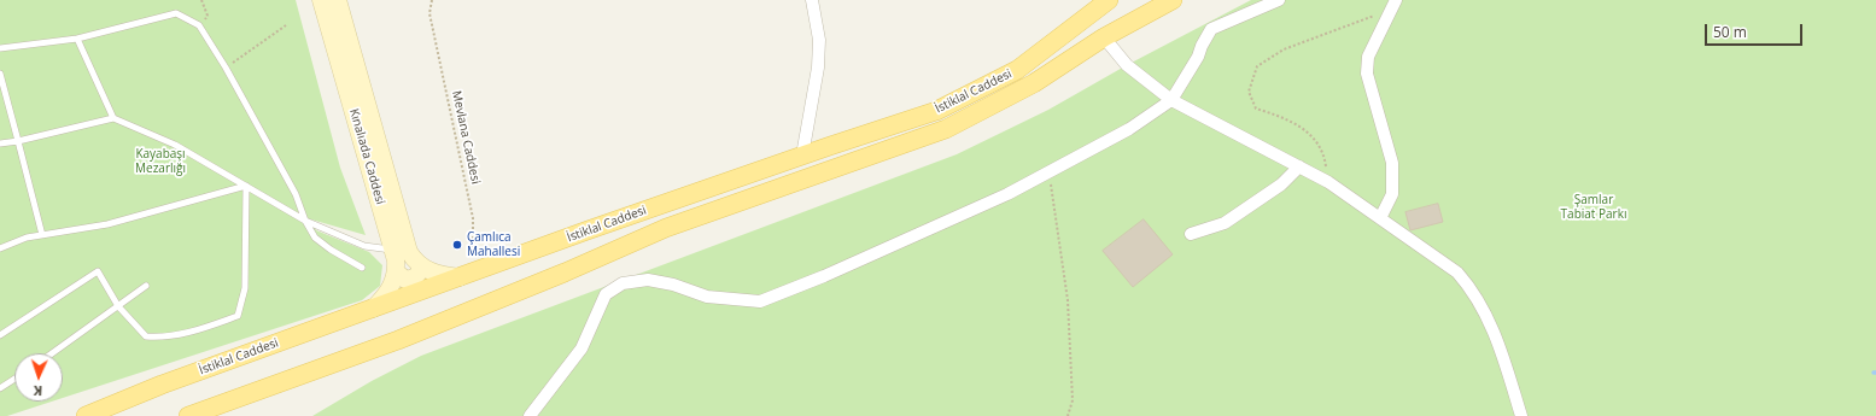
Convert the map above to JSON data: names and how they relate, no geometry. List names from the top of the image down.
{
  "streets": {
    "main road": ["İstiklal Caddesi", "Kınalıada Caddesi"],
    "path": ["Mevlana Caddesi"]
  },
  "crossings": [
    ["İstiklal Caddesi", "Mevlana Caddesi"]
  ],
  "parks": ["Kayabaşı Mezarlığı", "Şamlar Tabiat Parkı"],
  "places": ["Çamlıca Mahallesi"],
  "scale_bar": "50 m",
  "north": "bottom"
}
